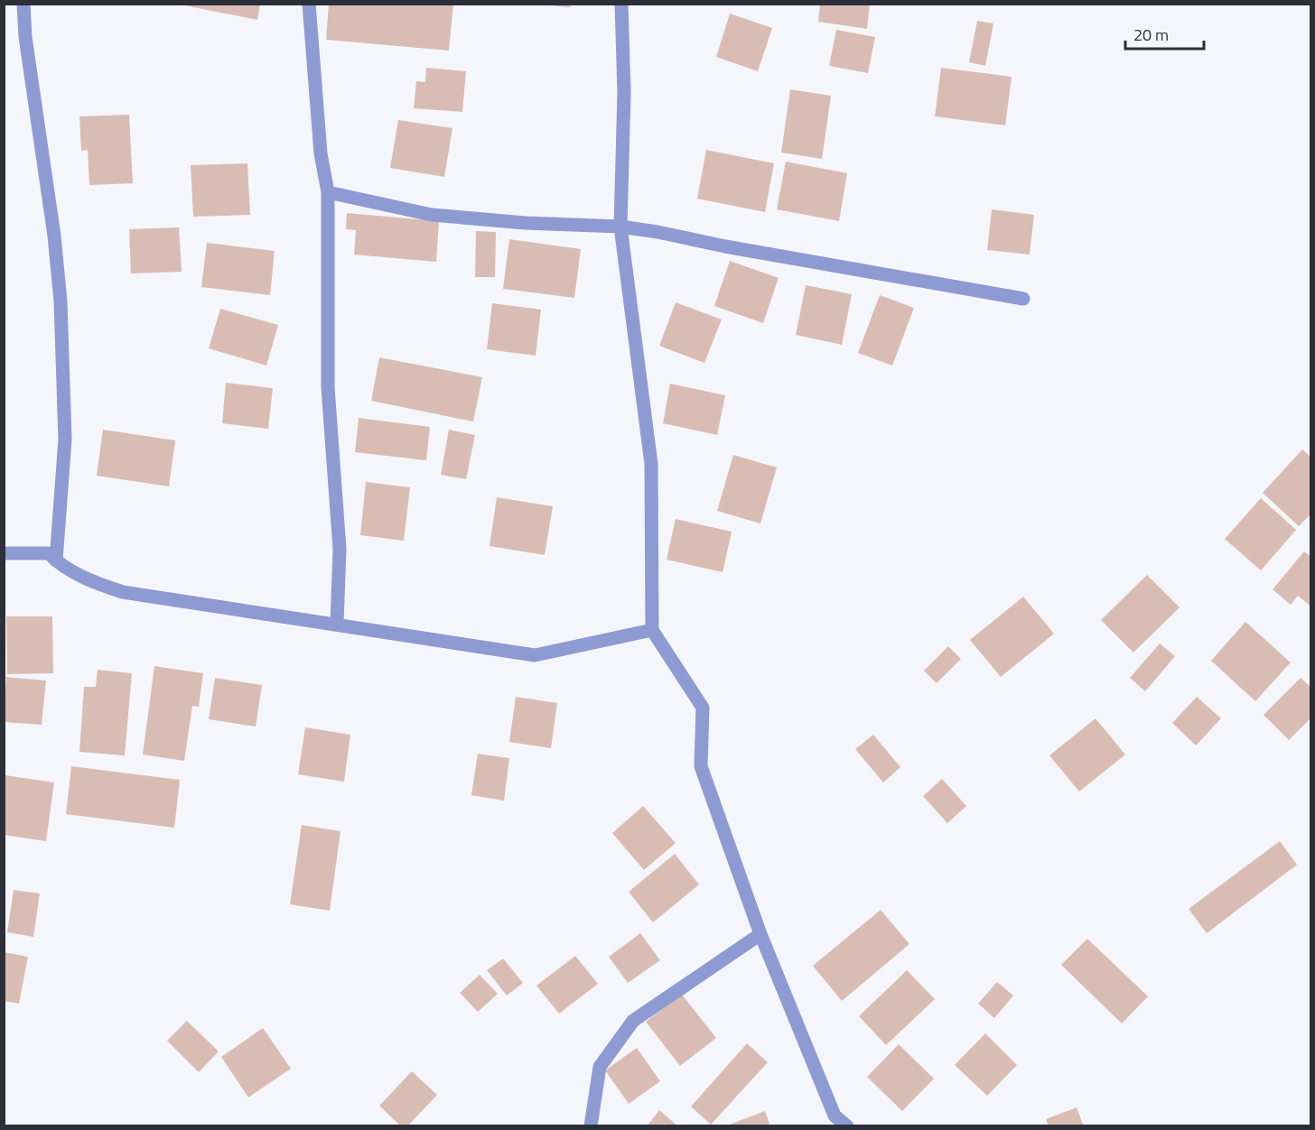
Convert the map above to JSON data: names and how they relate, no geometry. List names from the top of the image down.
{
  "scale_bar": "20 m"
}
